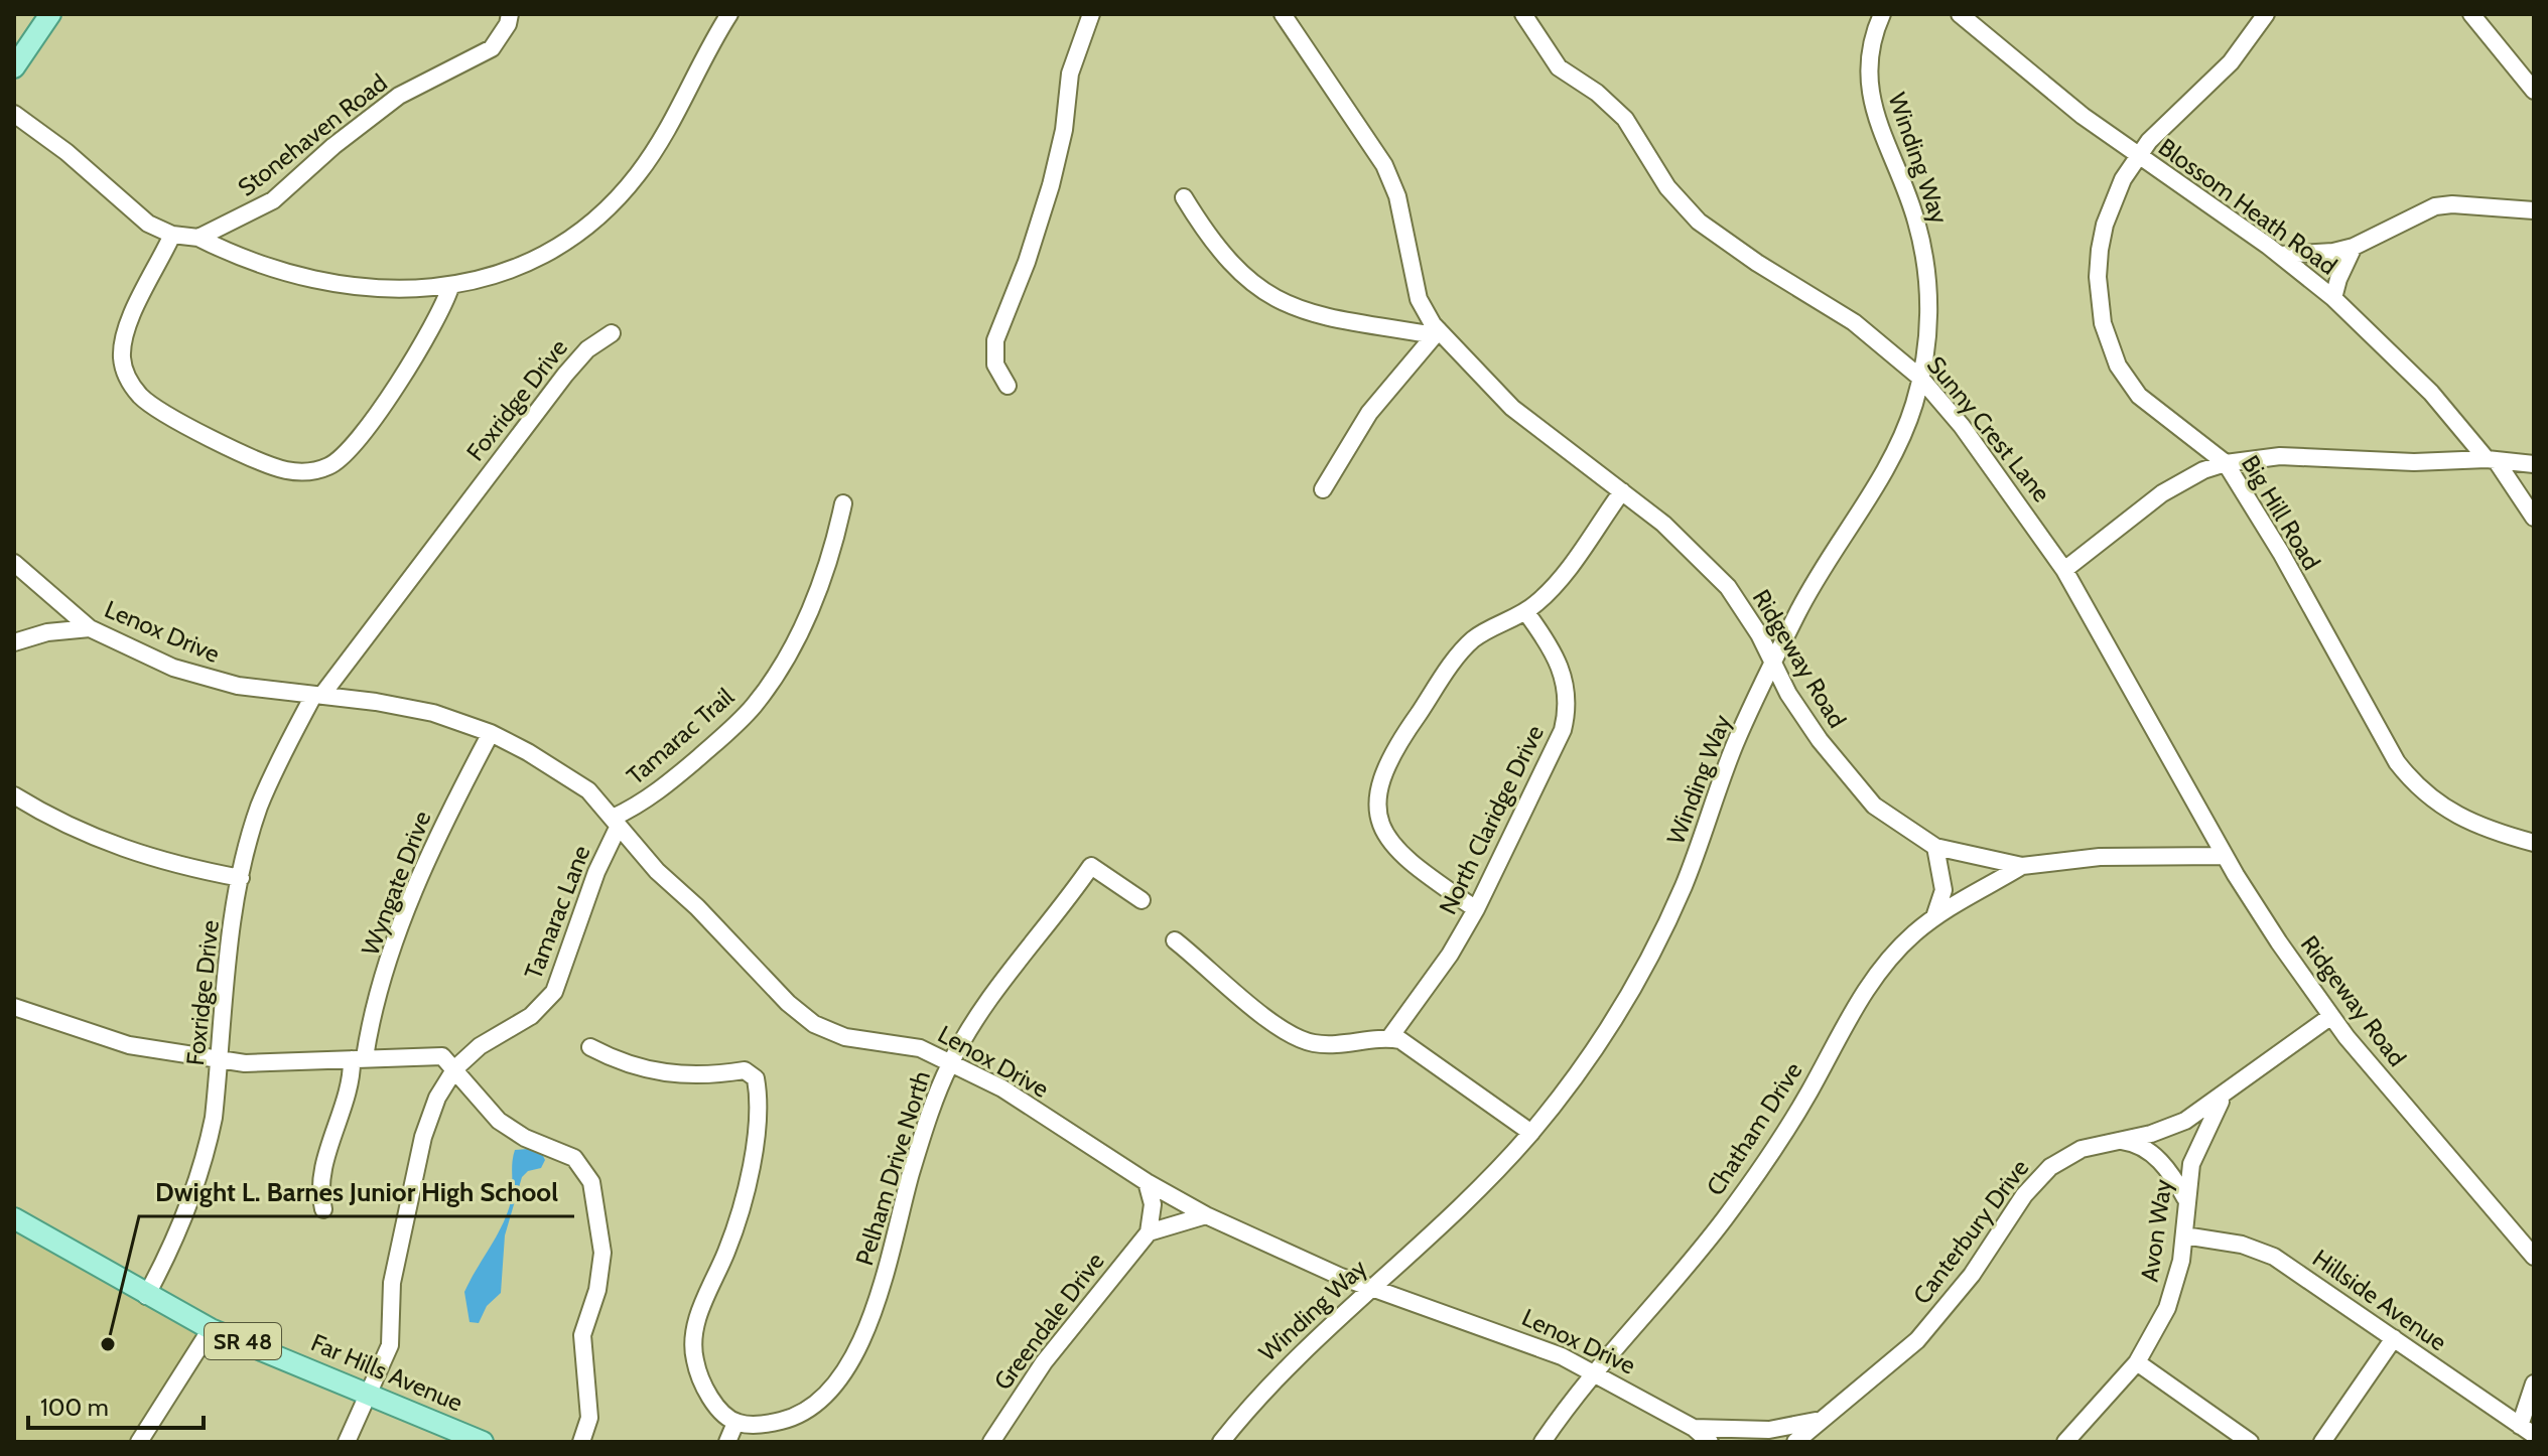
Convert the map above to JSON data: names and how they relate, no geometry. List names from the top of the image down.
{
  "streets": {
    "main road": ["SR 48", "Far Hills Avenue"],
    "street": [
      "Stonehaven Road",
      "Winding Way",
      "Blossom Heath Road",
      "Foxridge Drive",
      "Sunny Crest Lane",
      "Big Hill Road",
      "Lenox Drive",
      "Ridgeway Road",
      "Tamarac Trail",
      "North Claridge Drive",
      "Wyngate Drive",
      "Tamarac Lane",
      "Chatham Drive",
      "Pelham Drive North",
      "Avon Way",
      "Canterbury Drive",
      "Hillside Avenue",
      "Greendale Drive"
    ]
  },
  "crossings": [
    ["Winding Way", "Sunny Crest Lane"],
    ["Winding Way", "Lenox Drive"],
    ["Winding Way", "Ridgeway Road"],
    ["Blossom Heath Road", "Big Hill Road"],
    ["Foxridge Drive", "Lenox Drive"],
    ["Foxridge Drive", "Far Hills Avenue"],
    ["Sunny Crest Lane", "Ridgeway Road"],
    ["Lenox Drive", "Tamarac Trail"],
    ["Lenox Drive", "Wyngate Drive"],
    ["Lenox Drive", "Tamarac Lane"],
    ["Lenox Drive", "Chatham Drive"],
    ["Lenox Drive", "Pelham Drive North"],
    ["Lenox Drive", "Canterbury Drive"],
    ["Ridgeway Road", "Chatham Drive"],
    ["Ridgeway Road", "Canterbury Drive"],
    ["Tamarac Trail", "Tamarac Lane"],
    ["Tamarac Lane", "Far Hills Avenue"],
    ["Avon Way", "Canterbury Drive"],
    ["Avon Way", "Hillside Avenue"]
  ],
  "places": ["Dwight L. Barnes Junior High School"],
  "scale_bar": "100 m"
}
